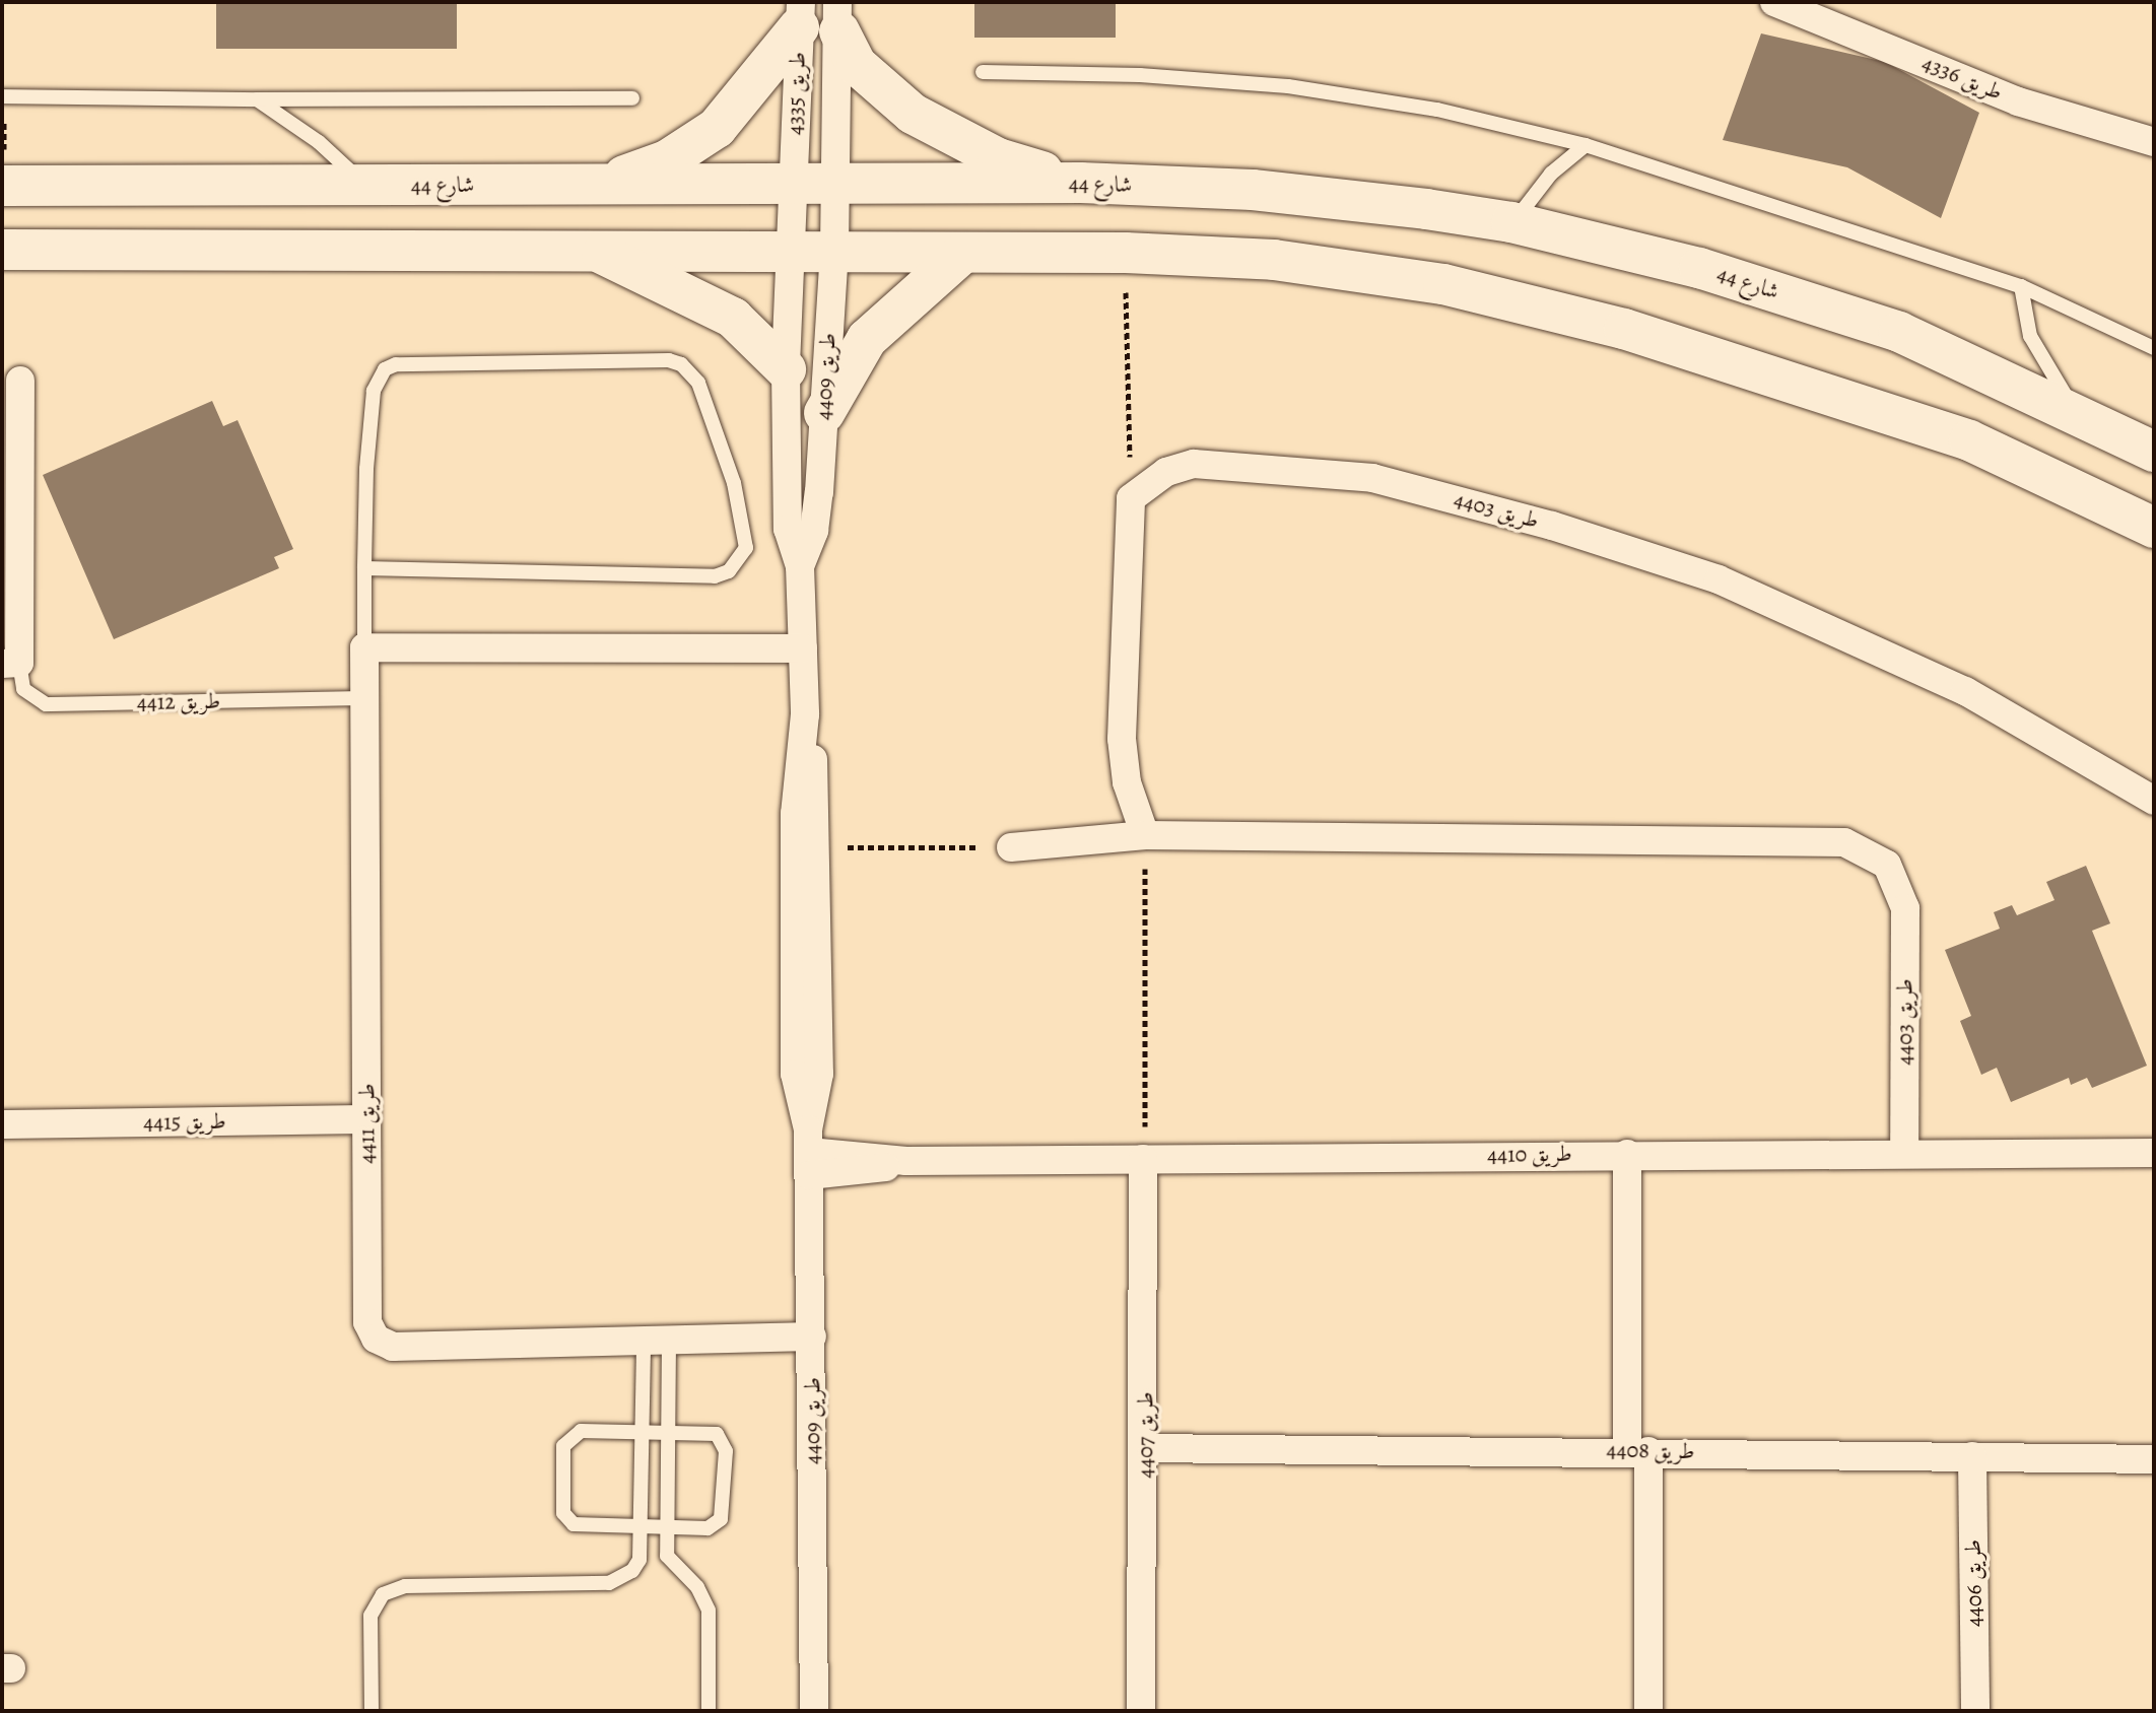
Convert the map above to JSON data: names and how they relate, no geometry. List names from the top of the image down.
{
  "streets": {
    "main road": ["شارع 44"],
    "street": [
      "طريق 4336",
      "طريق 4335",
      "طريق 4409",
      "طريق 4403",
      "طريق 4412",
      "طريق 4415",
      "طريق 4411",
      "طريق 4410",
      "طريق 4407",
      "طريق 4408",
      "طريق 4406"
    ]
  },
  "crossings": [
    ["طريق 4335", "شارع 44"],
    ["طريق 4335", "طريق 4409"],
    ["شارع 44", "طريق 4409"],
    ["طريق 4409", "طريق 4411"],
    ["طريق 4409", "طريق 4410"],
    ["طريق 4403", "طريق 4410"],
    ["طريق 4412", "طريق 4411"],
    ["طريق 4415", "طريق 4411"],
    ["طريق 4410", "طريق 4407"],
    ["طريق 4407", "طريق 4408"],
    ["طريق 4408", "طريق 4406"]
  ]
}
